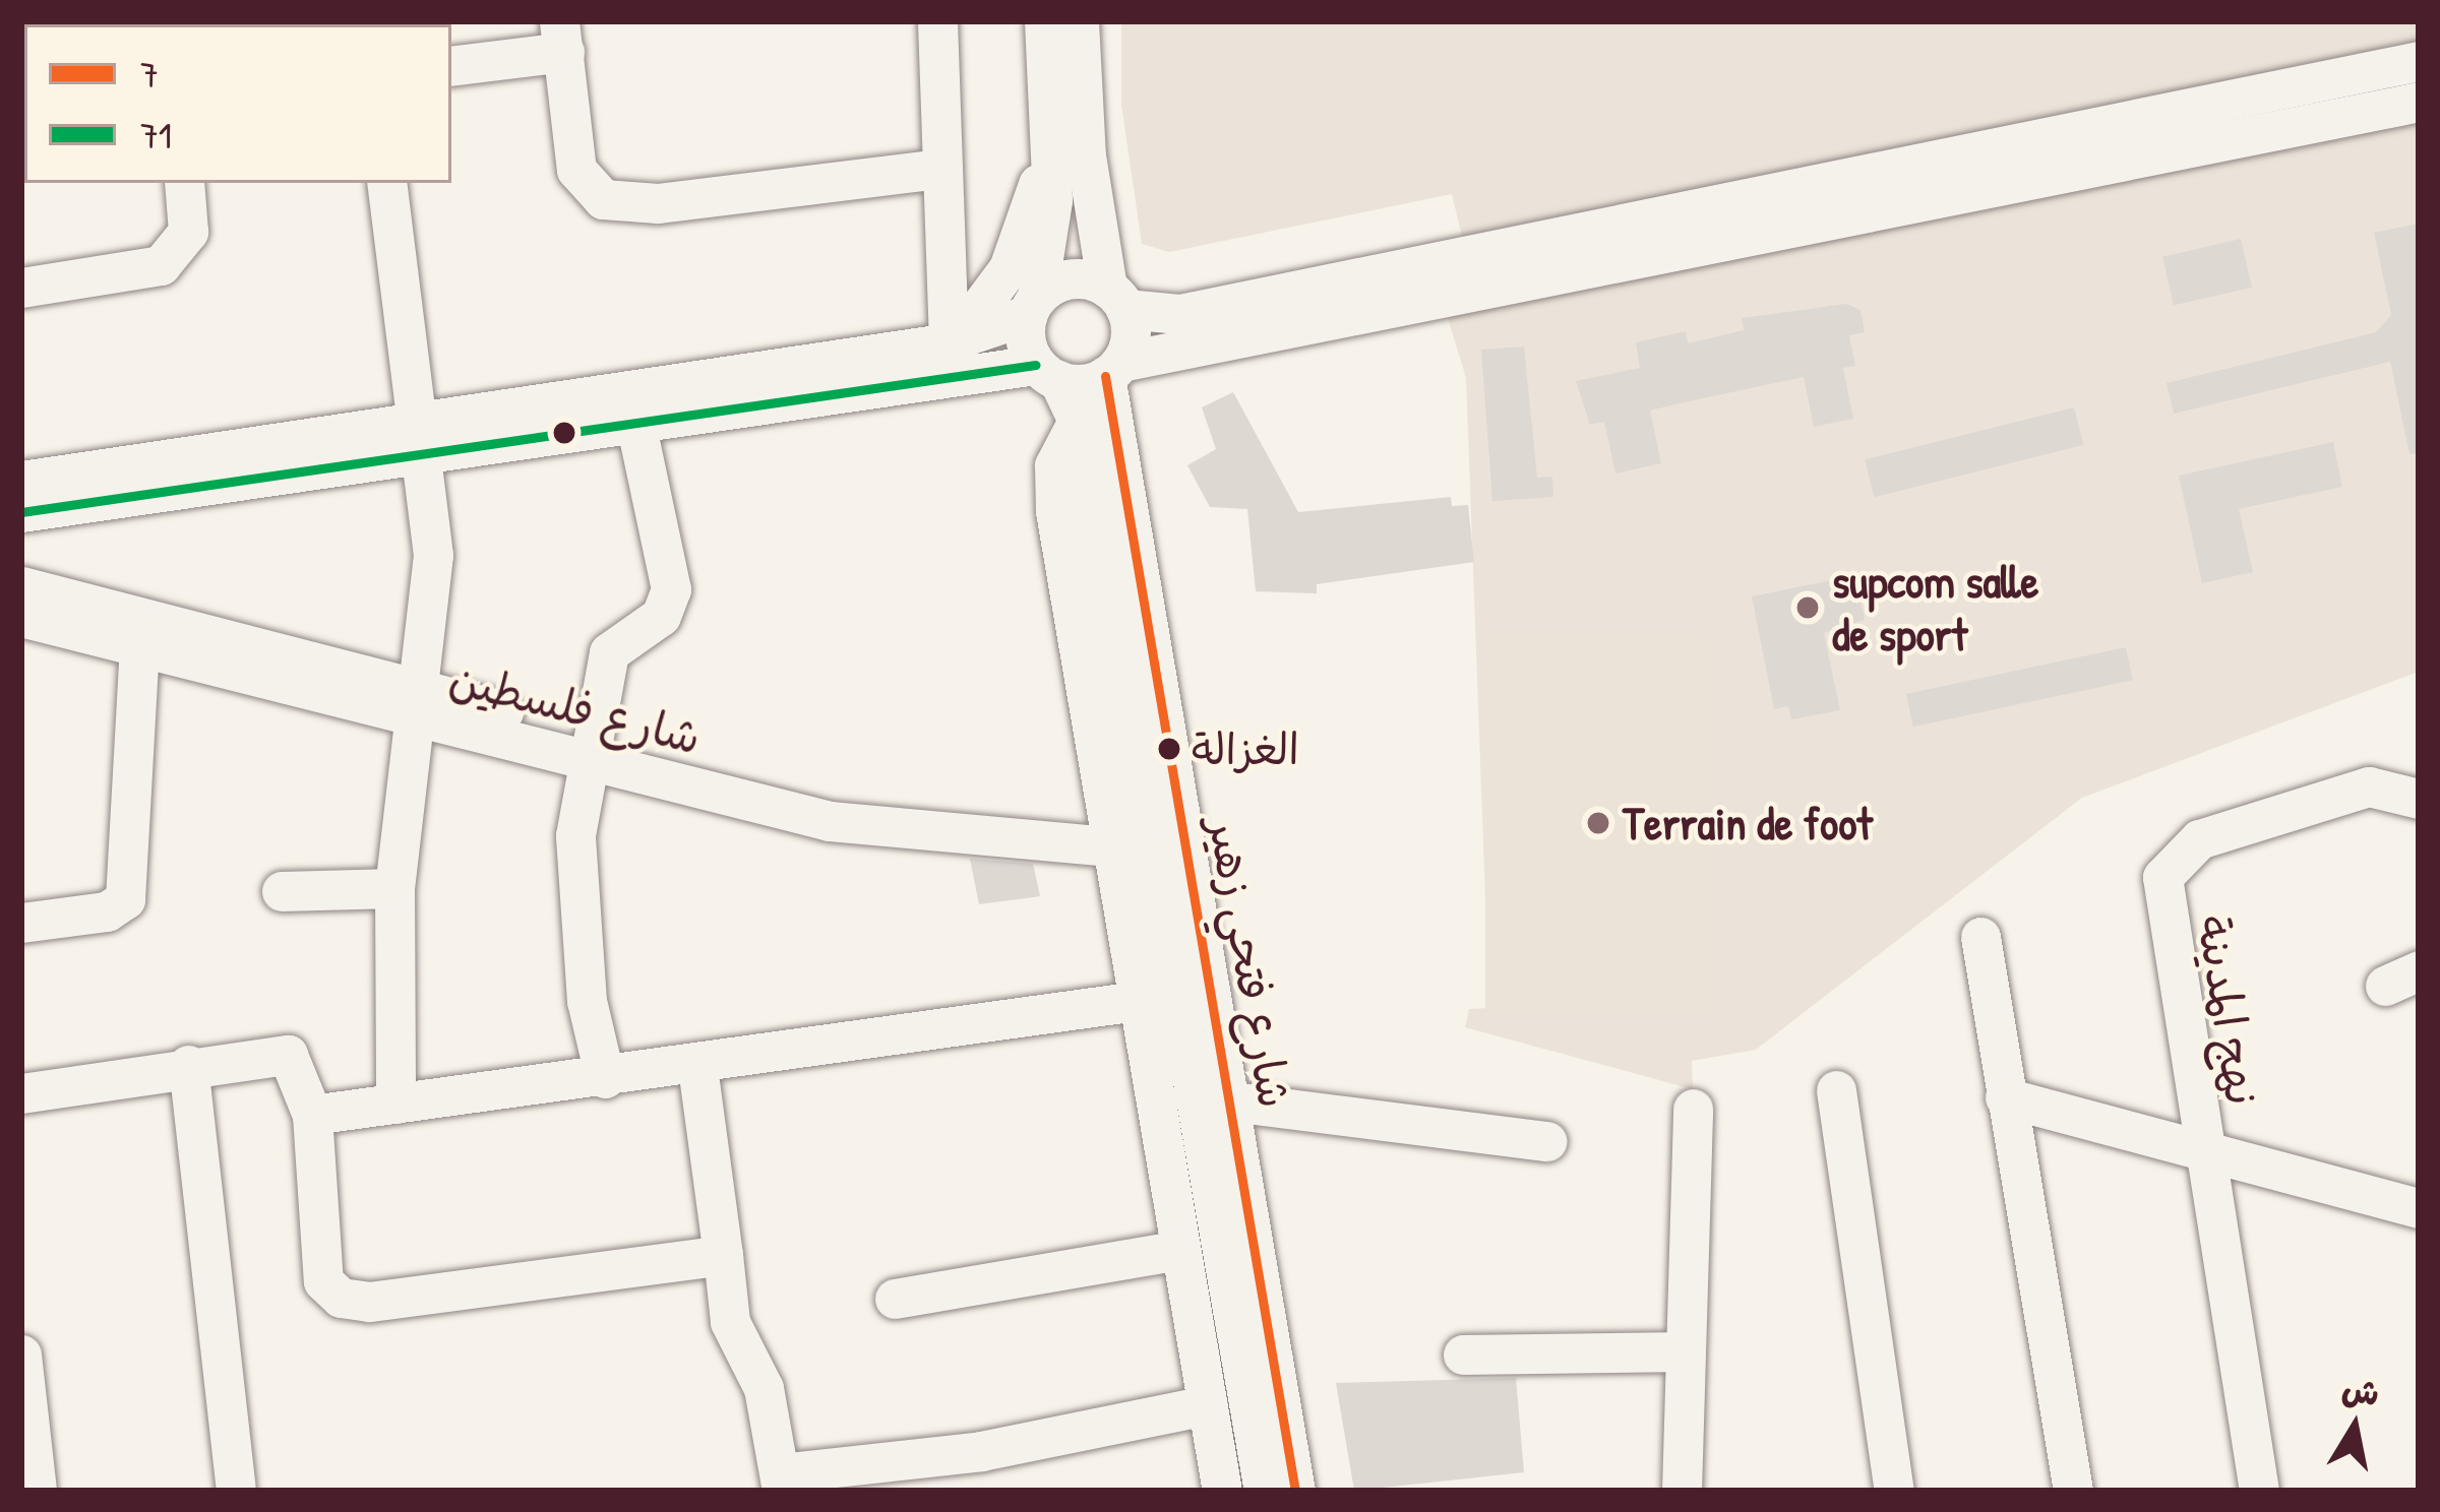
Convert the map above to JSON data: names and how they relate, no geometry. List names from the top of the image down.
{
  "streets": {
    "street": ["شارع فلسطين", "شارع فتحي زهير", "نهج المدينة"]
  },
  "crossings": [
    ["شارع فلسطين", "شارع فتحي زهير"]
  ],
  "places": ["supcom salle de sport", "الغزالة", "Terrain de foot"],
  "lines": ["transit line 71", "transit line 7"],
  "legend": ["7", "71"],
  "north": "top"
}
